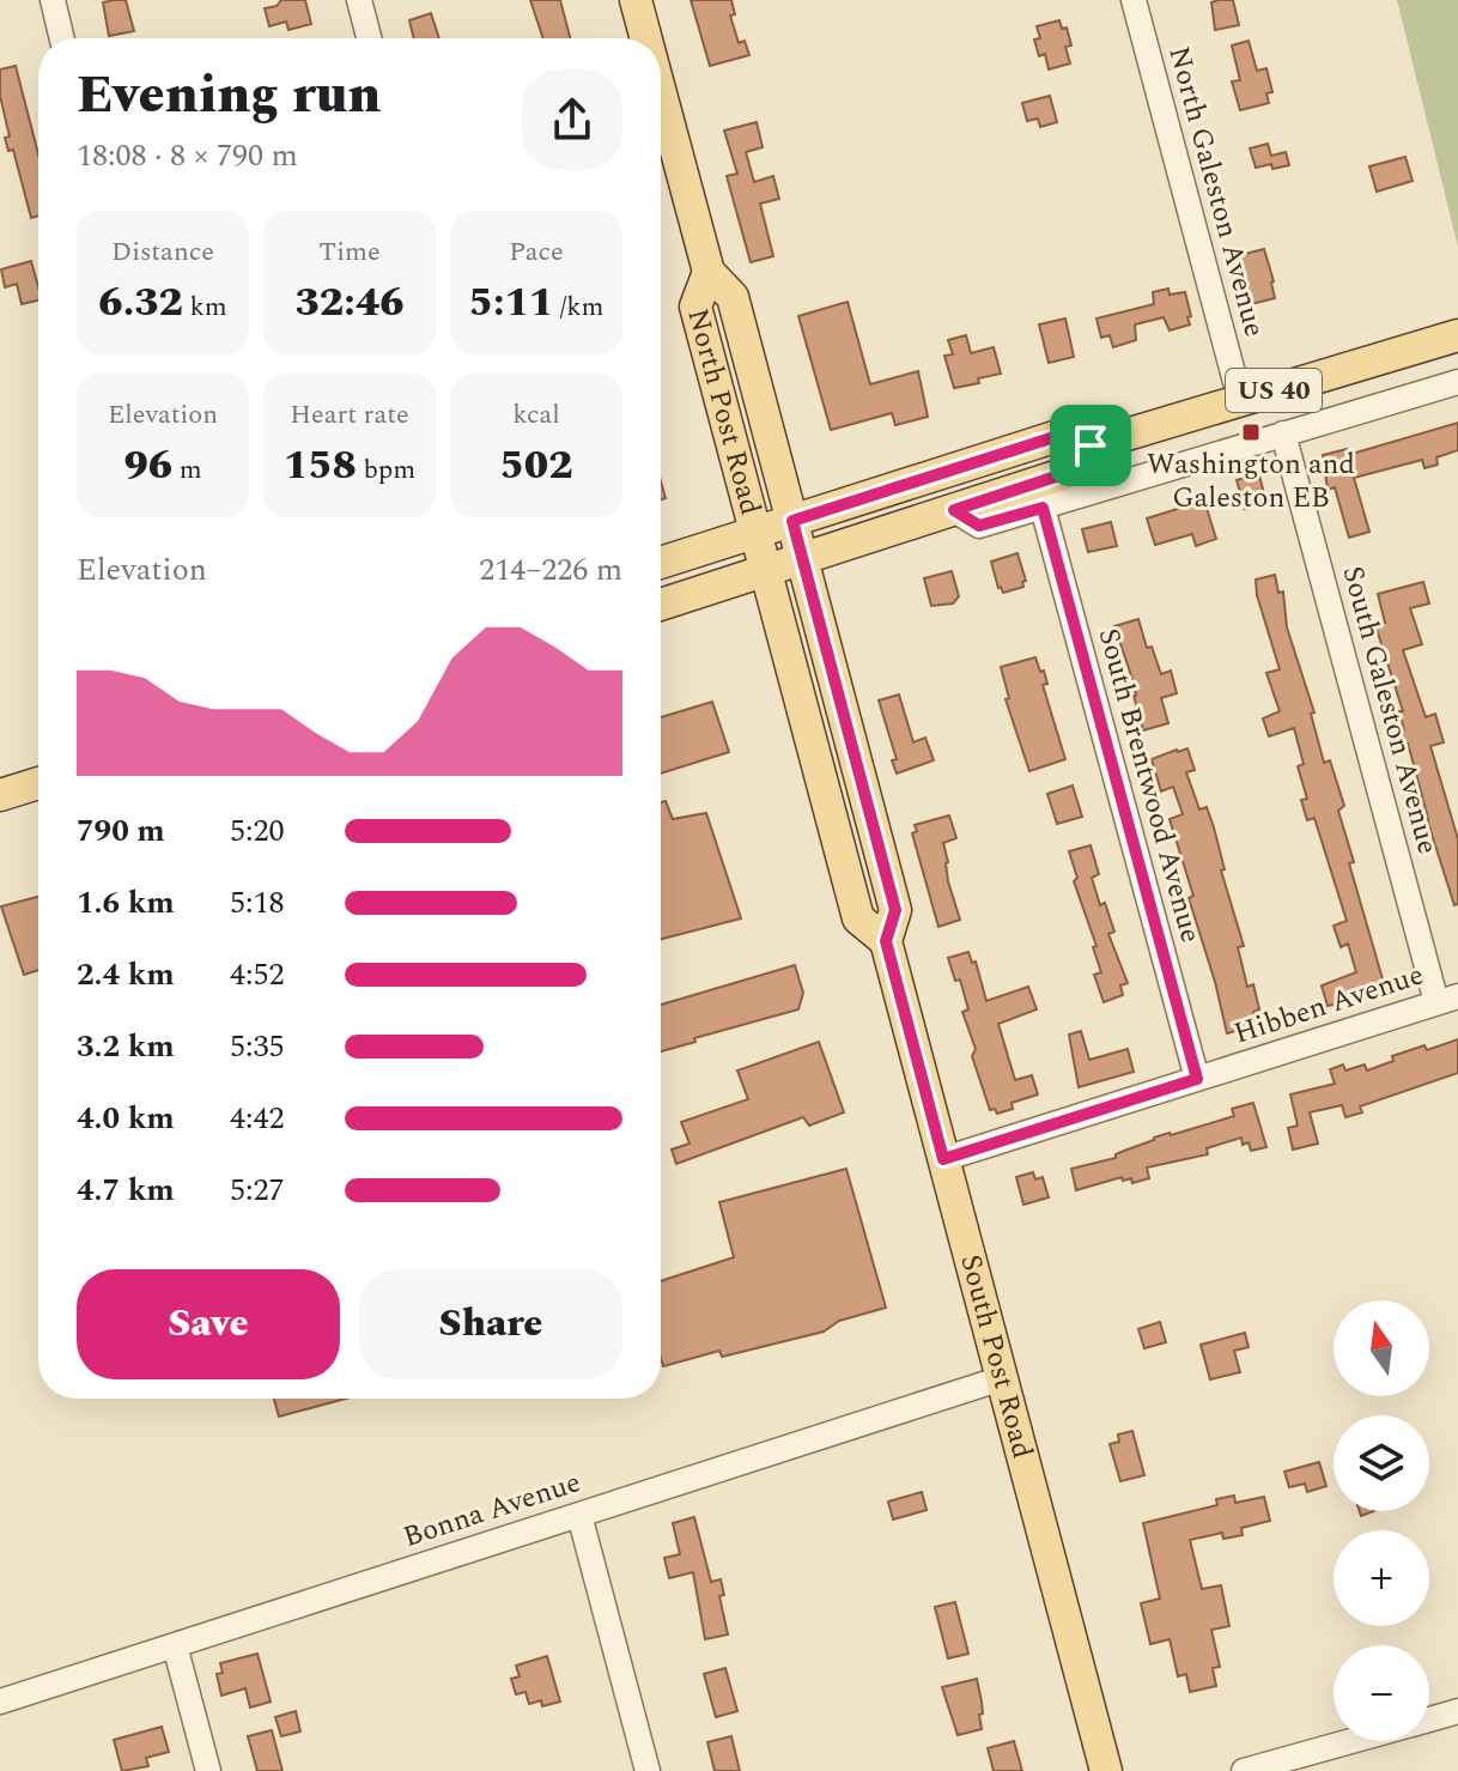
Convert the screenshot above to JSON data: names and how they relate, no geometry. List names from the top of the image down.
{
  "streets": {
    "main road": ["US 40", "North Post Road", "South Post Road"],
    "street": [
      "North Galeston Avenue",
      "South Galeston Avenue",
      "South Brentwood Avenue",
      "Hibben Avenue",
      "Bonna Avenue"
    ]
  },
  "crossings": [
    ["North Galeston Avenue", "US 40"],
    ["US 40", "North Post Road"],
    ["US 40", "South Post Road"],
    ["North Post Road", "South Post Road"],
    ["South Galeston Avenue", "Hibben Avenue"],
    ["South Brentwood Avenue", "Hibben Avenue"],
    ["Hibben Avenue", "South Post Road"],
    ["South Post Road", "Bonna Avenue"]
  ],
  "places": {
    "transit": ["Washington and Galeston EB"]
  },
  "north": "top",
  "page": {
    "heading": ["Evening run", "18:08 · 8 × 790 m"],
    "stats": [
      ["Distance", "6.32 km"],
      ["Time", "32:46"],
      ["Pace", "5:11 /km"],
      ["Elevation", "96 m"],
      ["Heart rate", "158 bpm"],
      ["kcal", "502"]
    ],
    "chart": ["Elevation", "214–226 m"],
    "list": [
      {
        "name": "790 m",
        "note": "5:20"
      },
      {
        "name": "1.6 km",
        "note": "5:18"
      },
      {
        "name": "2.4 km",
        "note": "4:52"
      },
      {
        "name": "3.2 km",
        "note": "5:35"
      },
      {
        "name": "4.0 km",
        "note": "4:42"
      },
      {
        "name": "4.7 km",
        "note": "5:27"
      }
    ],
    "buttons": ["Save", "Share"],
    "map_buttons": ["+", "−"]
  }
}
